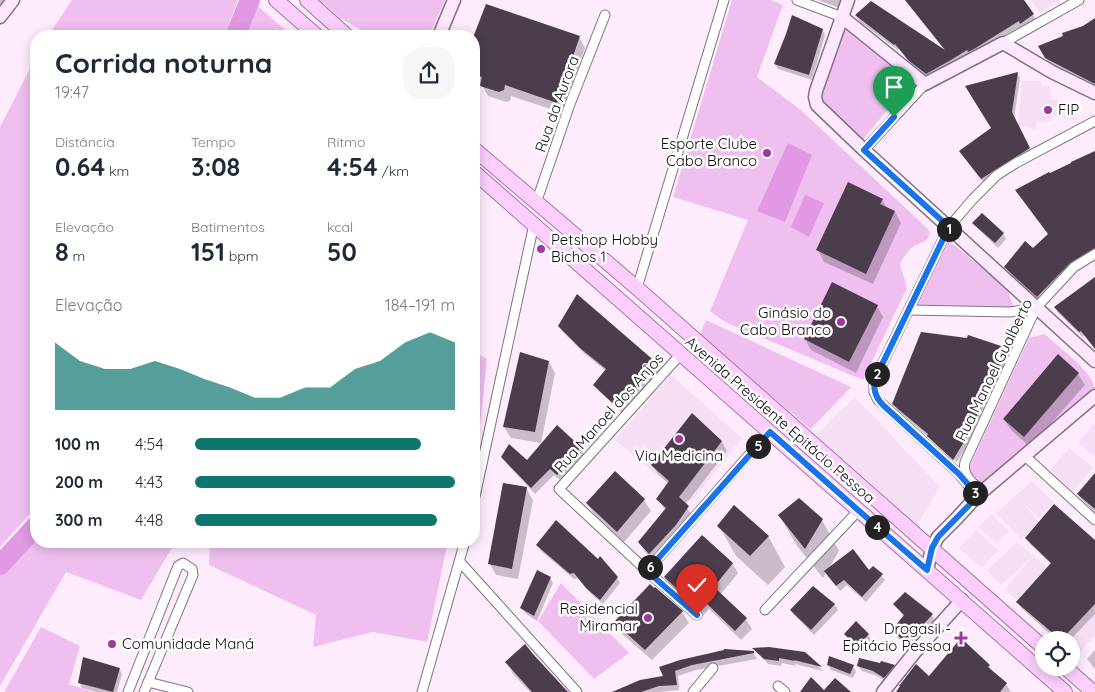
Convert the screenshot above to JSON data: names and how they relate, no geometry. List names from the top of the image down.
{
  "streets": {
    "main road": ["Avenida Presidente Epitácio Pessoa"],
    "street": ["Rua da Aurora", "Rua Manoel Gualberto", "Rua Manoel dos Anjos"]
  },
  "crossings": [
    ["Rua da Aurora", "Avenida Presidente Epitácio Pessoa"],
    ["Rua Manoel dos Anjos", "Avenida Presidente Epitácio Pessoa"]
  ],
  "places": {
    "other": [
      "FIP",
      "Esporte Clube Cabo Branco",
      "Petshop Hobby Bichos 1",
      "Ginásio do Cabo Branco",
      "Via Medicina",
      "Residencial Miramar",
      "Comunidade Maná"
    ],
    "health": ["Drogasil - Epitácio Pessoa"]
  },
  "page": {
    "heading": ["Corrida noturna", "19:47"],
    "stats": [
      ["Distância", "0.64 km"],
      ["Tempo", "3:08"],
      ["Ritmo", "4:54 /km"],
      ["Elevação", "8 m"],
      ["Batimentos", "151 bpm"],
      ["kcal", "50"]
    ],
    "pins": [
      "1",
      "2",
      "5",
      "3",
      "4",
      "6"
    ],
    "chart": ["Elevação", "184–191 m"],
    "list": [
      {
        "name": "100 m",
        "note": "4:54"
      },
      {
        "name": "200 m",
        "note": "4:43"
      },
      {
        "name": "300 m",
        "note": "4:48"
      }
    ]
  }
}
